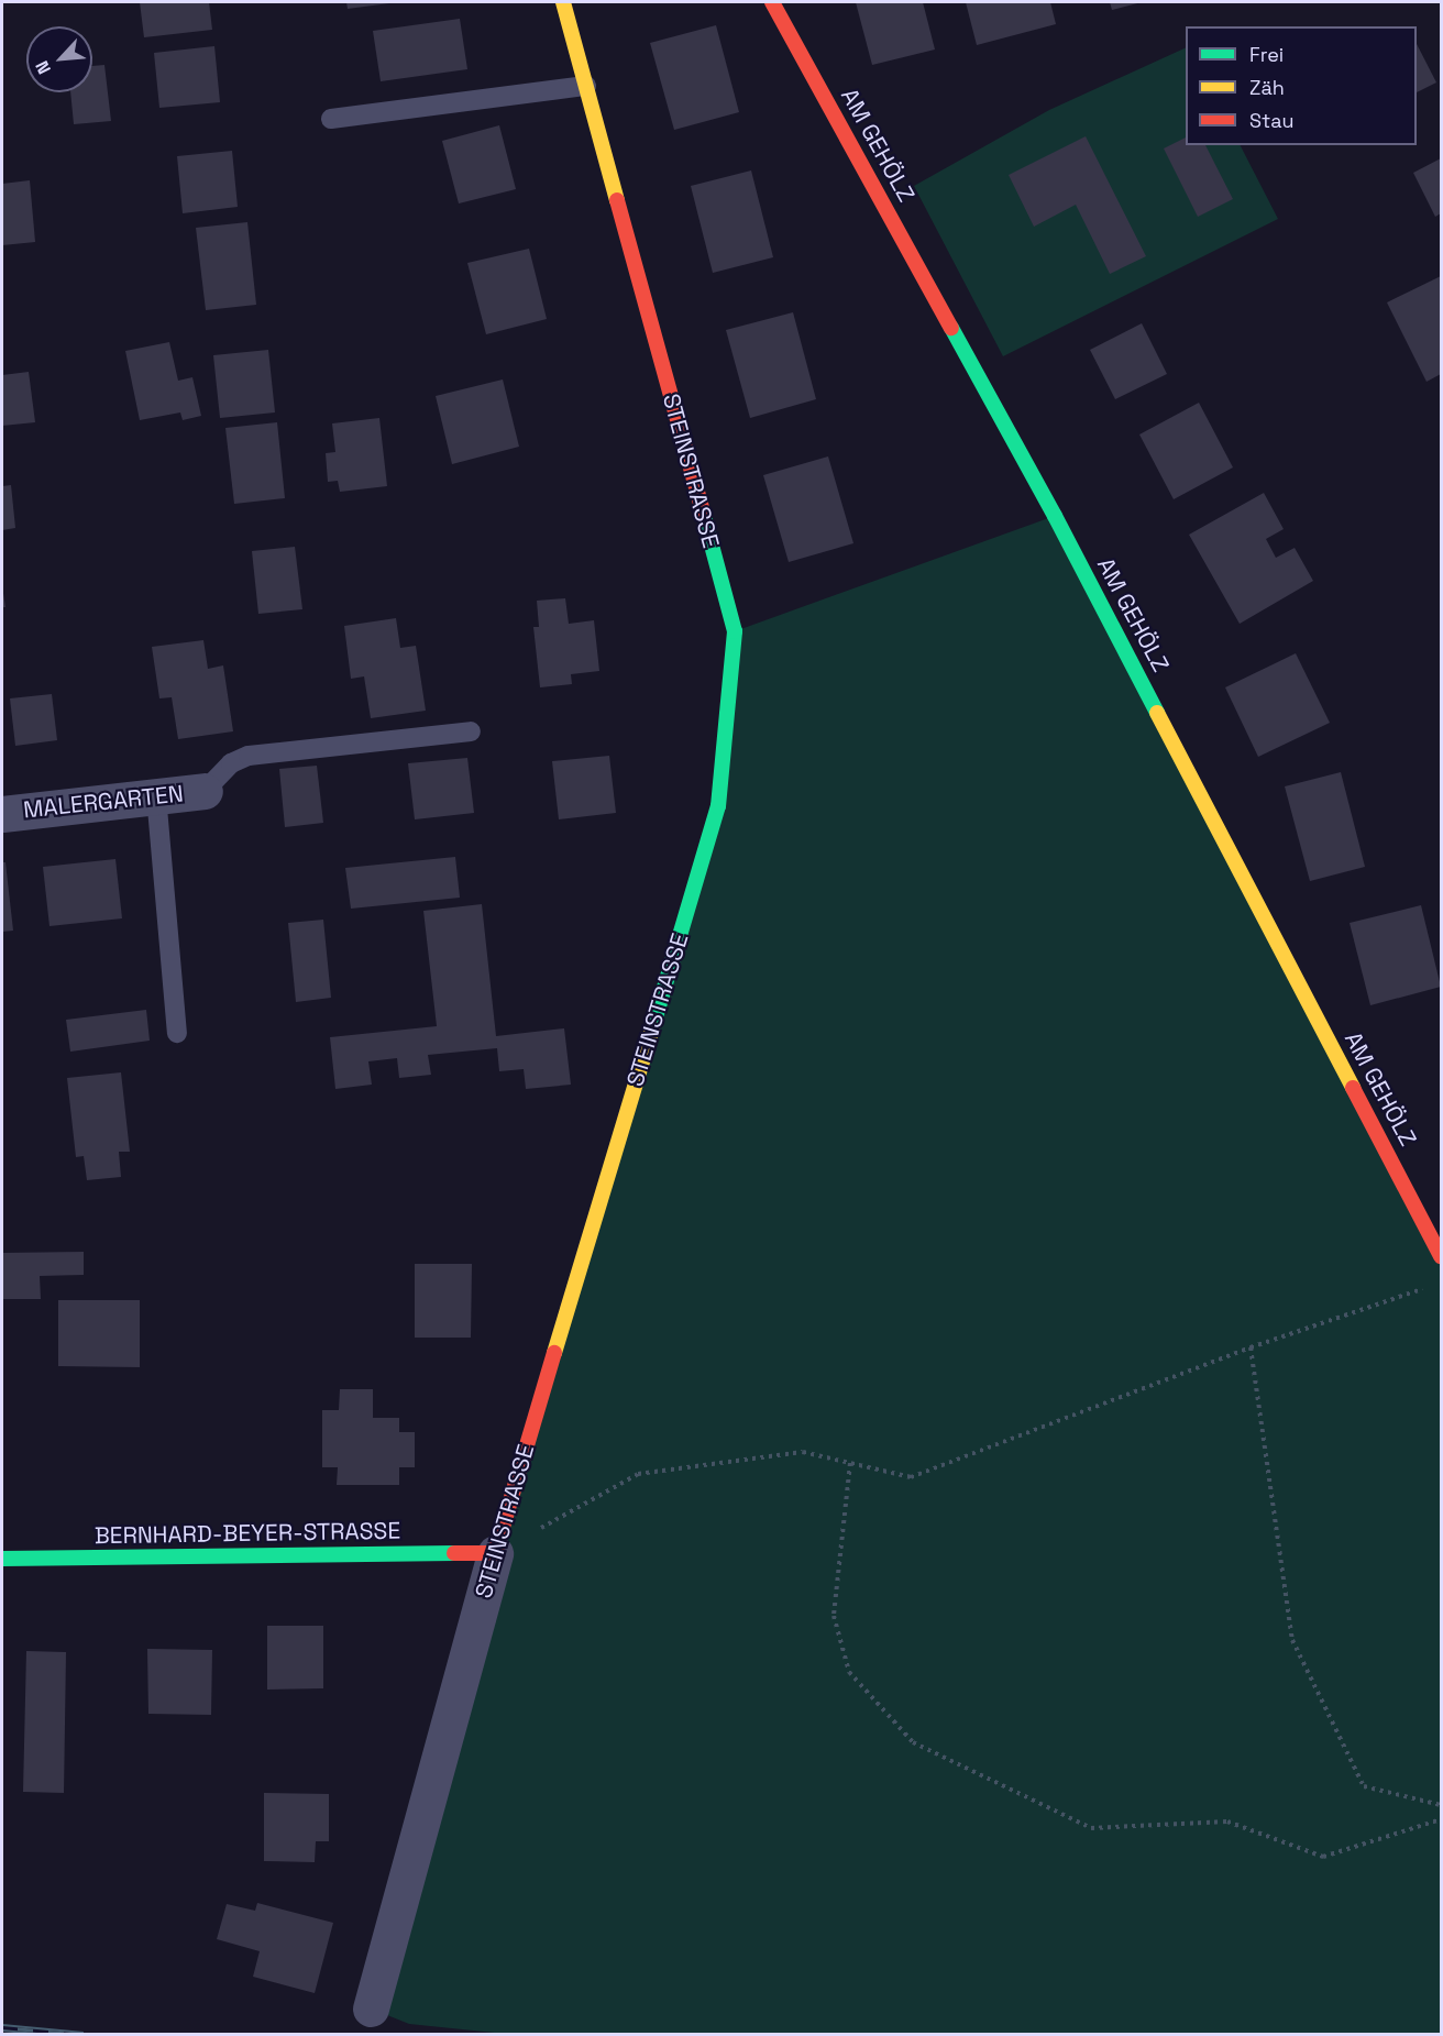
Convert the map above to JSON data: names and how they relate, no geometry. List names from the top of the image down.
{
  "streets": {
    "street": [
      "AM GEHÖLZ",
      "STEINSTRASSE",
      "MALERGARTEN",
      "BERNHARD-BEYER-STRASSE"
    ]
  },
  "crossings": [
    ["STEINSTRASSE", "BERNHARD-BEYER-STRASSE"]
  ],
  "legend": ["Frei", "Zäh", "Stau"],
  "north": "bottom left"
}
